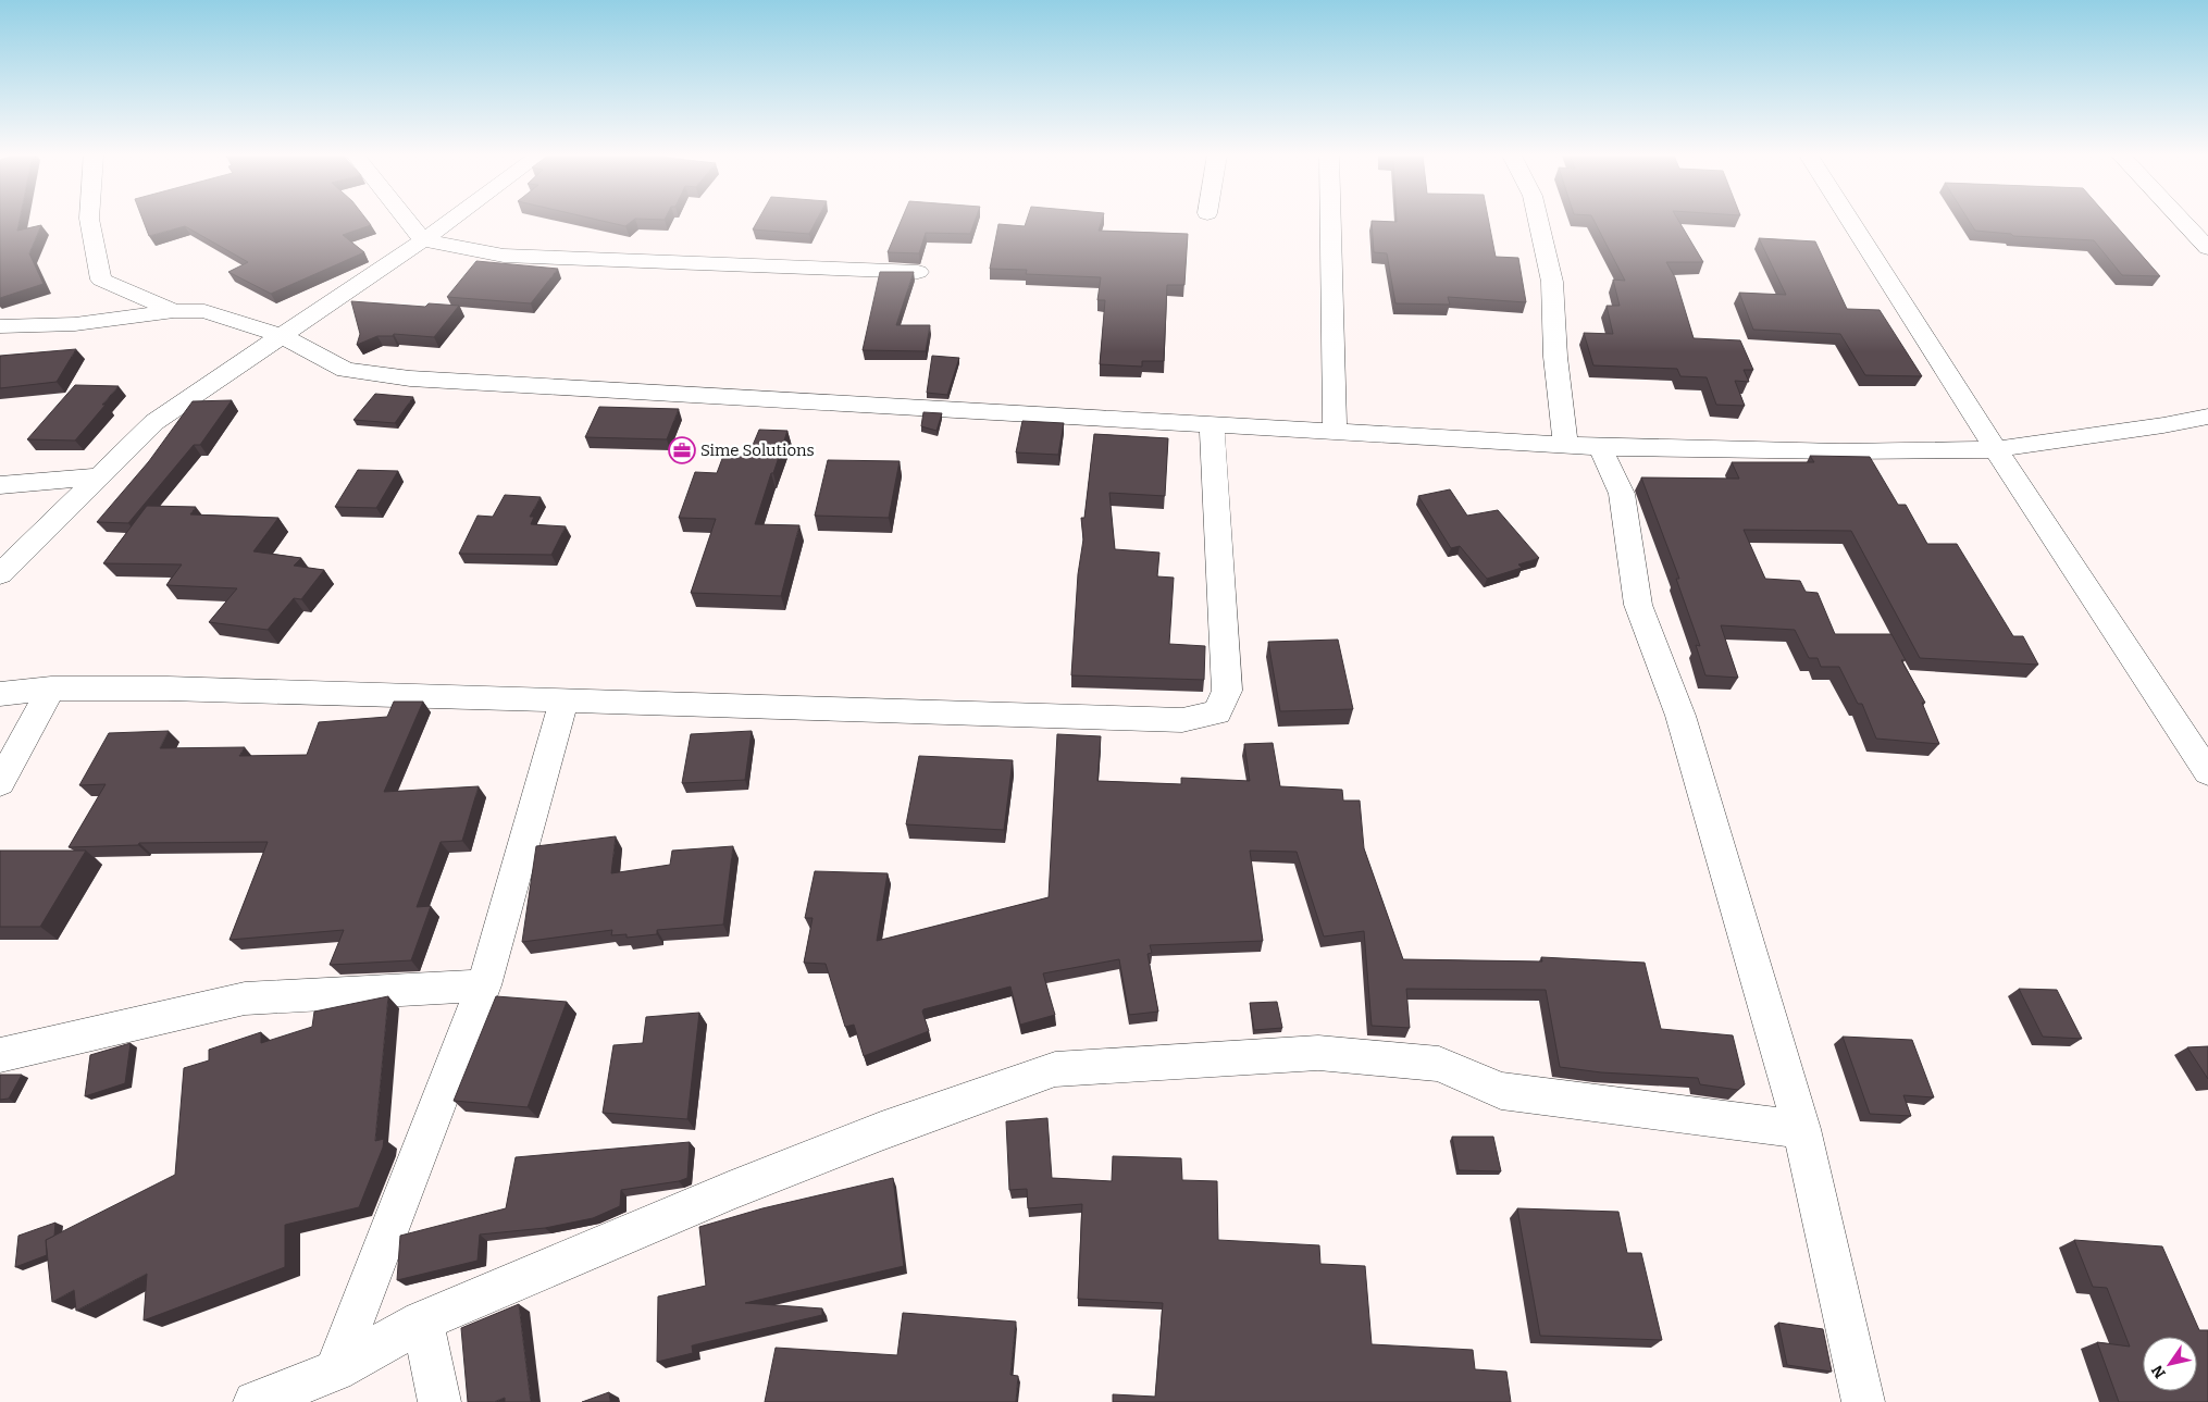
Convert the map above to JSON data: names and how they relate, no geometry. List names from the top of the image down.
{
  "places": {
    "office": ["Sime Solutions"]
  },
  "north": "bottom left"
}
